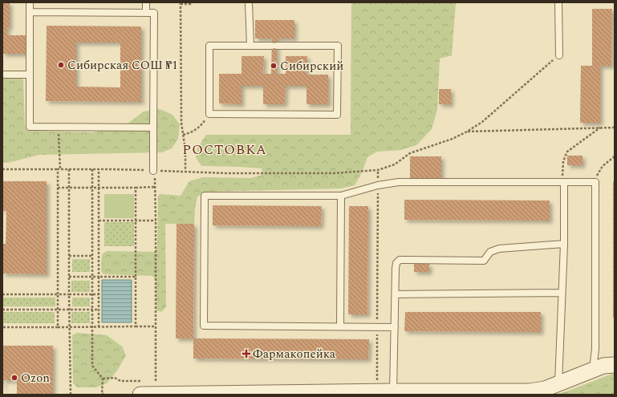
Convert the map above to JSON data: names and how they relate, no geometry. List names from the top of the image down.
{
  "districts": ["РОСТОВКА"],
  "places": {
    "other": ["Сибирская СОШ №1", "Сибирский", "Ozon"],
    "health": ["Фармакопейка"]
  }
}
